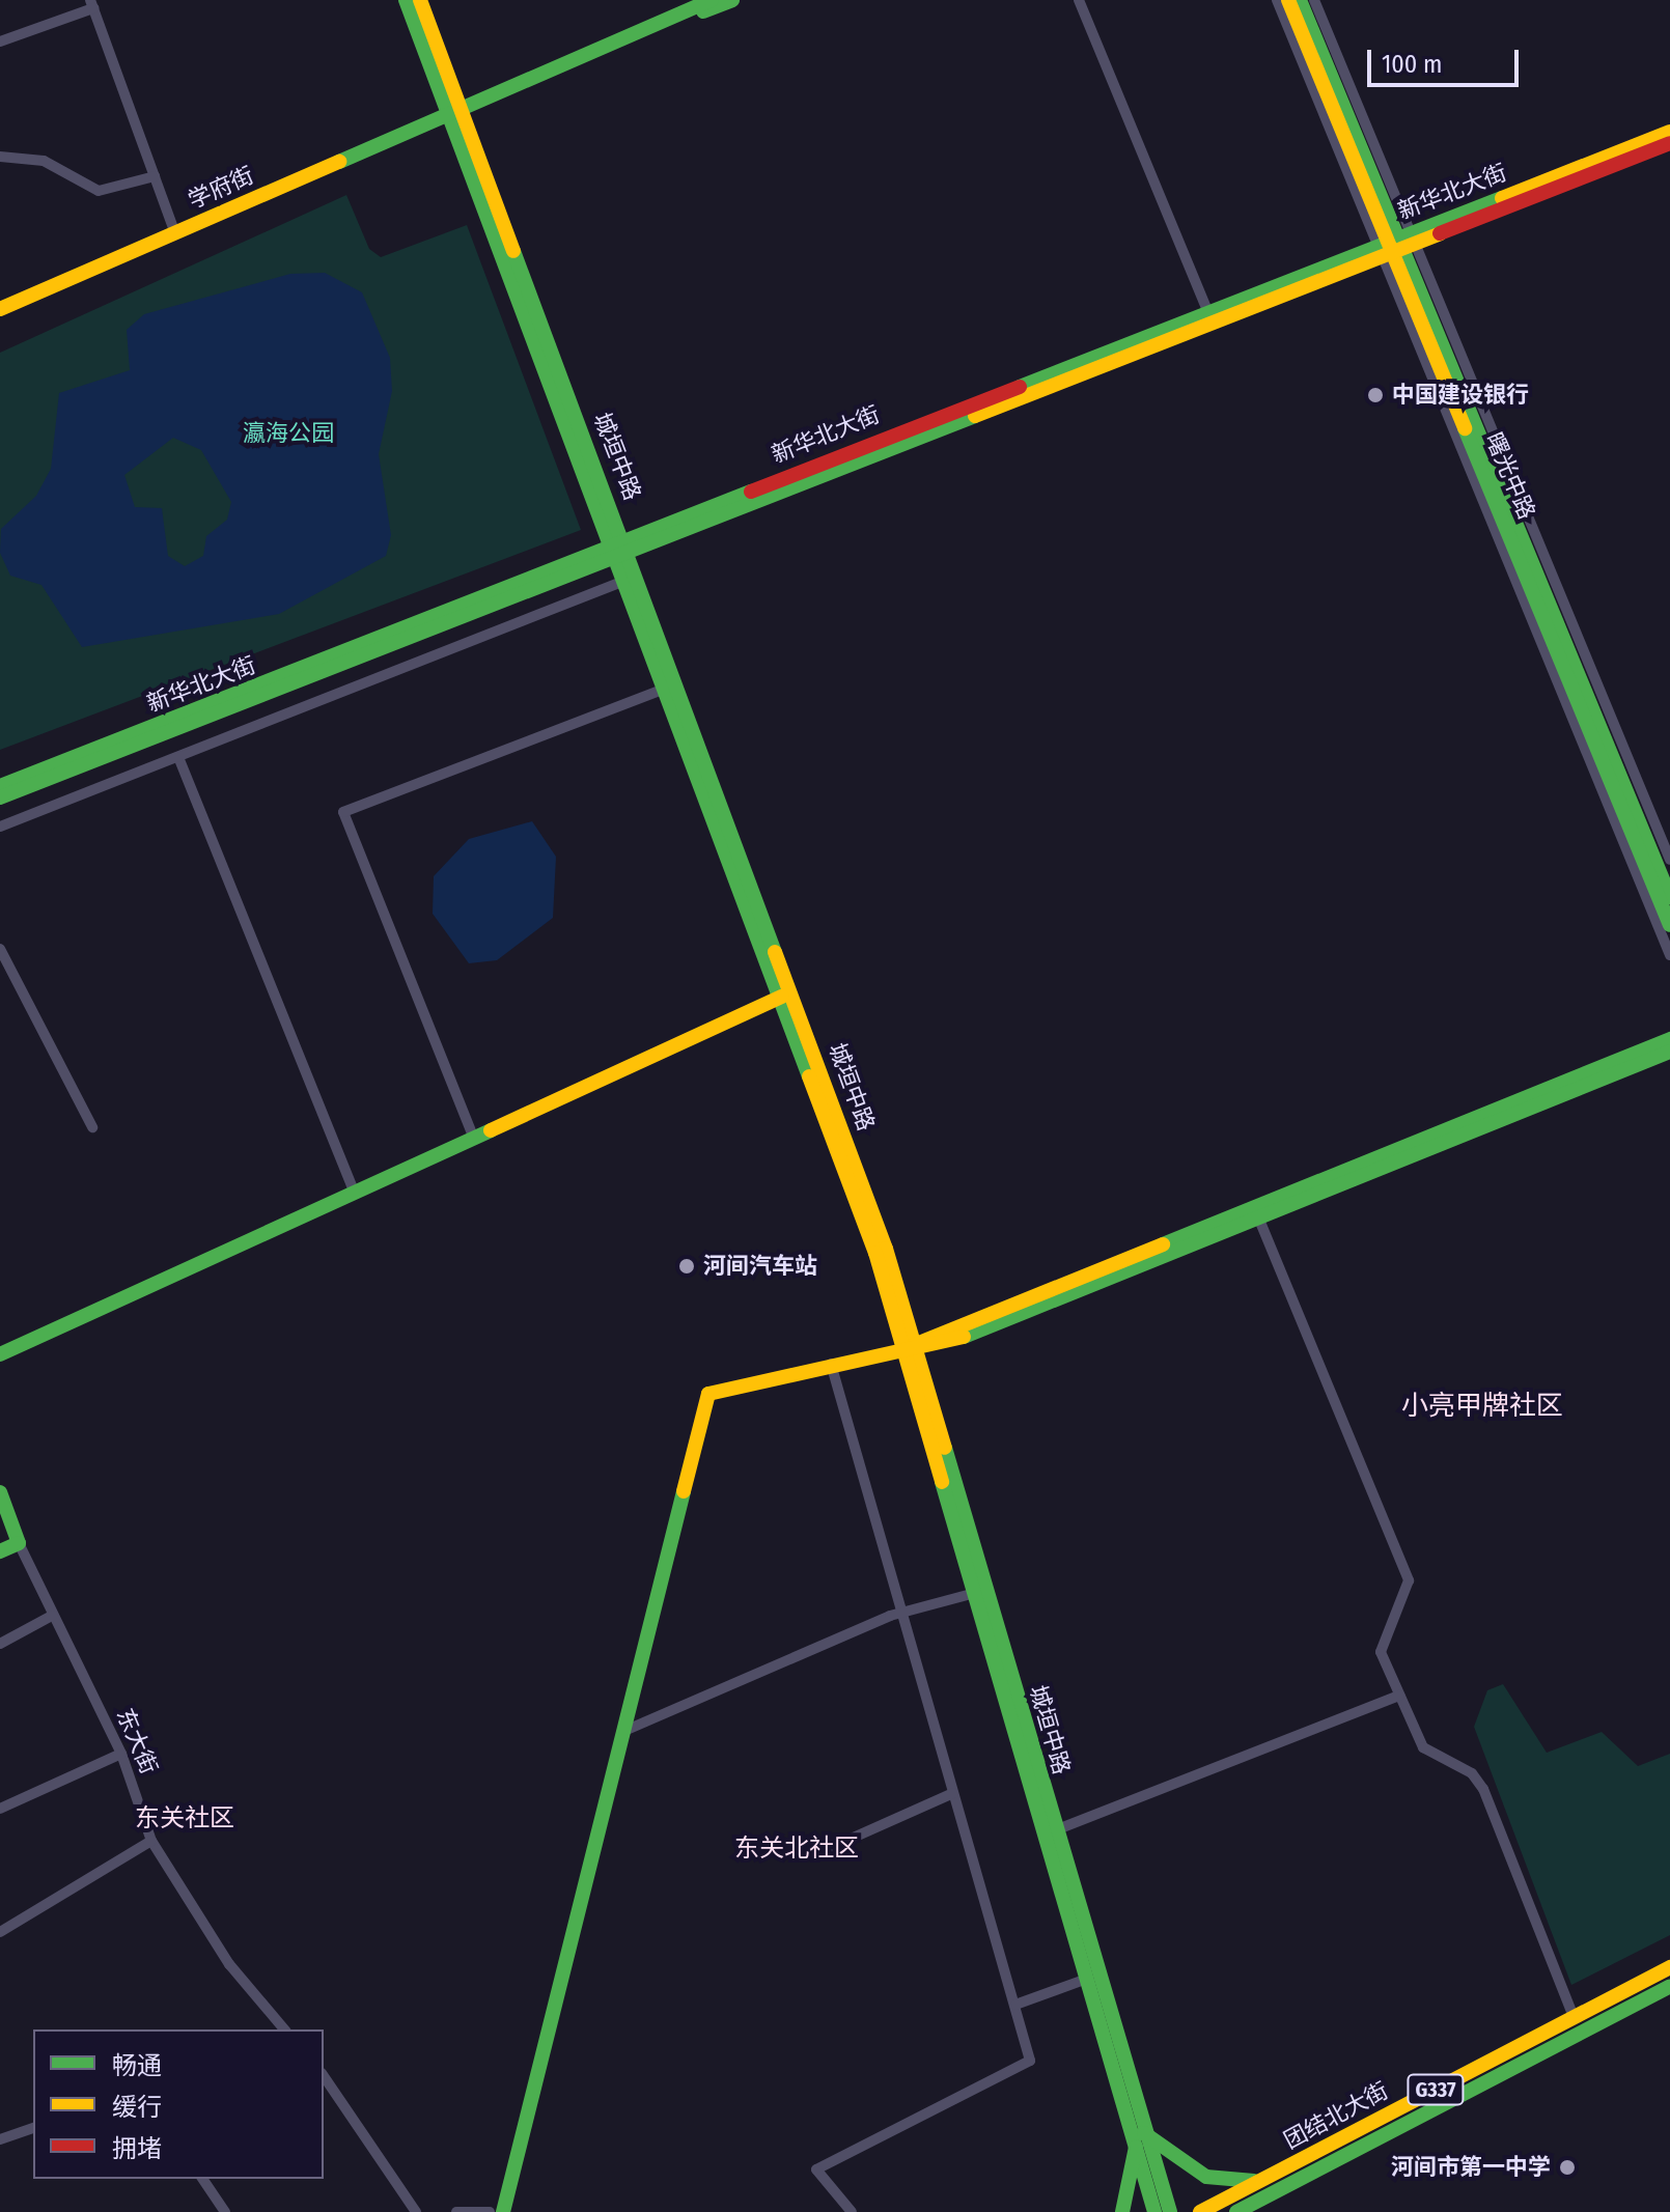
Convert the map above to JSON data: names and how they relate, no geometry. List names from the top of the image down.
{
  "streets": {
    "main road": [
      "学府街",
      "新华北大街",
      "城垣中路",
      "曙光中路",
      "东大街",
      "G337",
      "团结北大街"
    ]
  },
  "crossings": [
    ["学府街", "城垣中路"],
    ["新华北大街", "城垣中路"],
    ["新华北大街", "曙光中路"]
  ],
  "districts": ["小亮甲牌社区", "东关社区", "东关北社区"],
  "parks": ["瀛海公园"],
  "places": ["中国建设银行", "河间汽车站", "河间市第一中学"],
  "legend": ["畅通", "缓行", "拥堵"],
  "scale_bar": "100 m"
}
